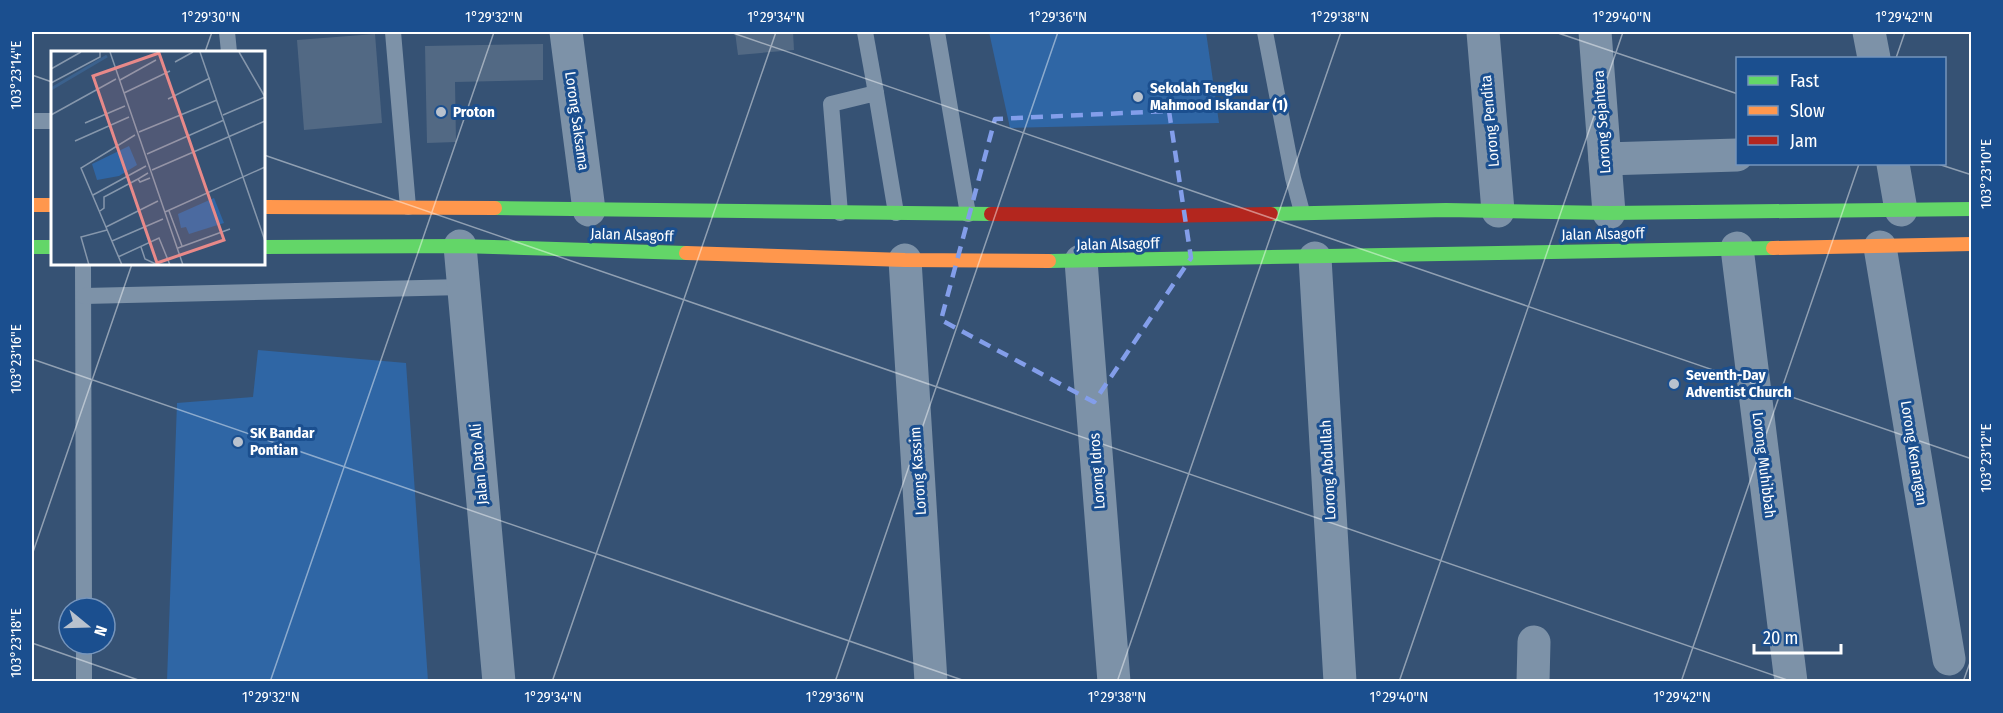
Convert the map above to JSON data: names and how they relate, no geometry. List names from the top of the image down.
{
  "streets": {
    "highway": ["Jalan Alsagoff"],
    "street": [
      "Lorong Saksama",
      "Lorong Pendita",
      "Lorong Sejahtera",
      "Lorong Kenangan",
      "Jalan Dato Ali",
      "Lorong Muhibbah",
      "Lorong Abdullah",
      "Lorong Kassim",
      "Lorong Idros"
    ]
  },
  "crossings": [
    ["Lorong Saksama", "Jalan Alsagoff"],
    ["Lorong Pendita", "Jalan Alsagoff"],
    ["Lorong Sejahtera", "Jalan Alsagoff"],
    ["Jalan Alsagoff", "Lorong Kenangan"],
    ["Jalan Alsagoff", "Jalan Dato Ali"],
    ["Jalan Alsagoff", "Lorong Muhibbah"],
    ["Jalan Alsagoff", "Lorong Abdullah"],
    ["Jalan Alsagoff", "Lorong Kassim"],
    ["Jalan Alsagoff", "Lorong Idros"]
  ],
  "places": [
    "Sekolah Tengku Mahmood Iskandar (1)",
    "Proton",
    "Seventh-Day Adventist Church",
    "SK Bandar Pontian"
  ],
  "legend": ["Fast", "Slow", "Jam"],
  "scale_bar": "20 m",
  "north": "right",
  "coordinates": [
    "1°29'30\"N",
    "1°29'32\"N",
    "1°29'34\"N",
    "1°29'36\"N",
    "1°29'38\"N",
    "1°29'40\"N",
    "1°29'42\"N",
    "103°23'14\"E",
    "103°23'10\"E",
    "103°23'16\"E",
    "103°23'12\"E",
    "103°23'18\"E"
  ]
}
